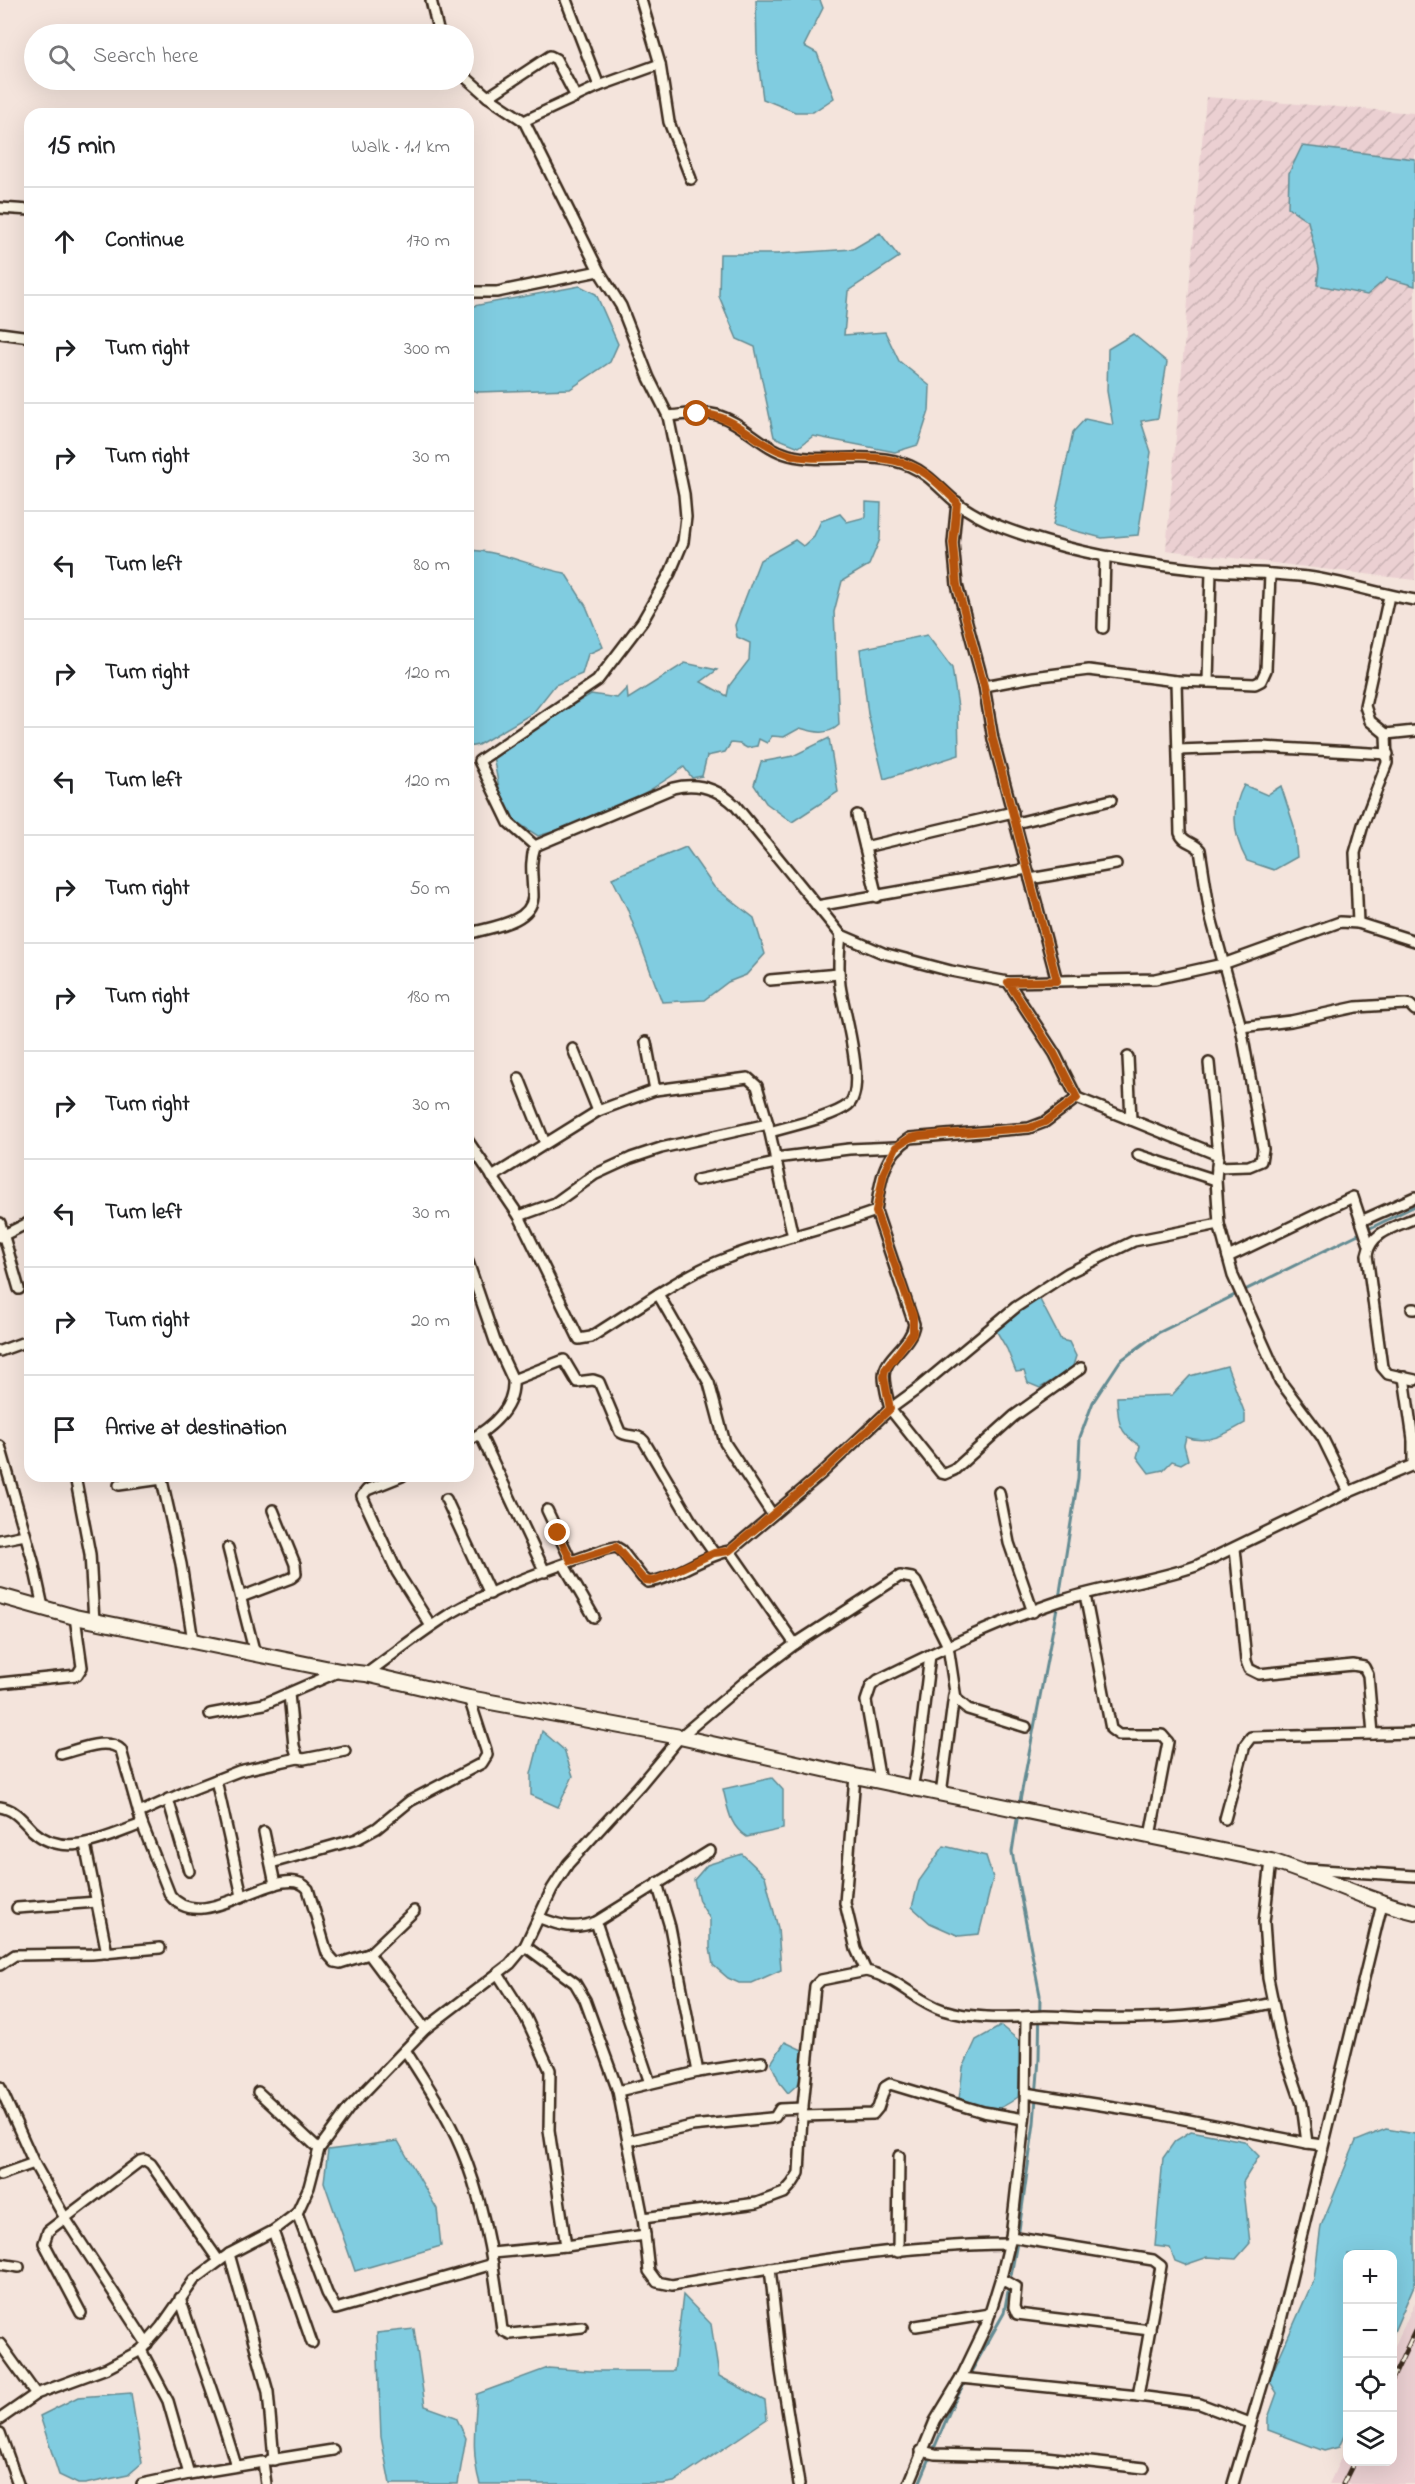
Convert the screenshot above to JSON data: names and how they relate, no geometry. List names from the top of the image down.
{
  "page": {
    "search": "Search here",
    "heading": ["15 min", "Walk · 1.1 km"],
    "list": [
      ["Continue", "170 m"],
      ["Turn right", "300 m"],
      ["Turn right", "30 m"],
      ["Turn left", "80 m"],
      ["Turn right", "120 m"],
      ["Turn left", "120 m"],
      ["Turn right", "50 m"],
      ["Turn right", "180 m"],
      ["Turn right", "30 m"],
      ["Turn left", "30 m"],
      ["Turn right", "20 m"],
      "Arrive at destination"
    ],
    "map_buttons": ["+", "−"]
  }
}
